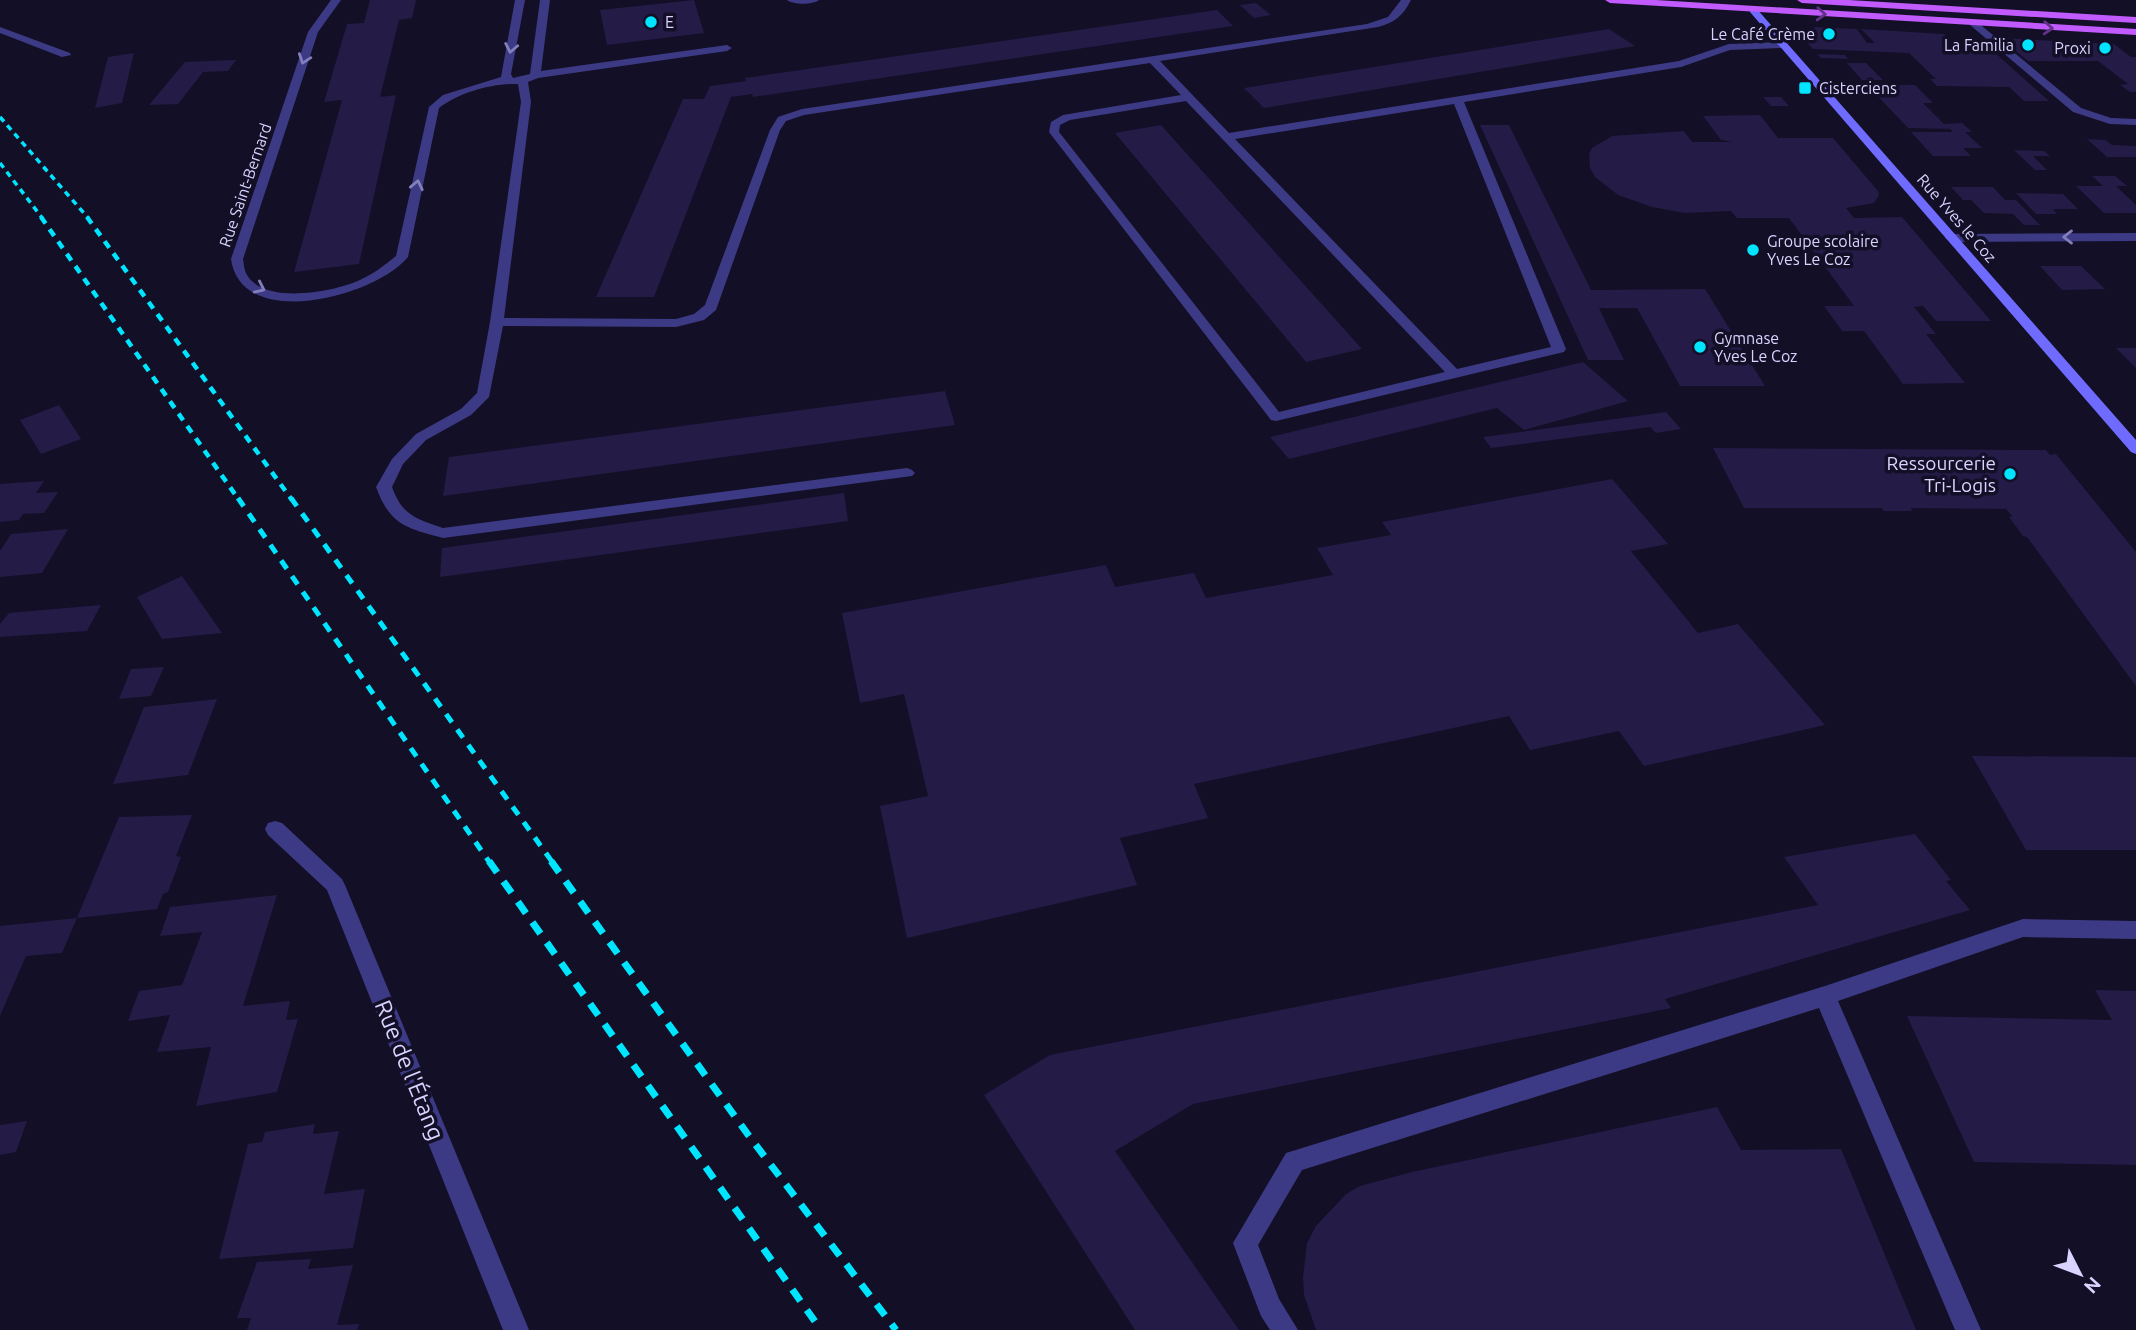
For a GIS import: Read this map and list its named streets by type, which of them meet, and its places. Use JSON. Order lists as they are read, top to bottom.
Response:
{
  "streets": {
    "main road": ["Rue Yves le Coz"],
    "street": ["Rue Saint-Bernard", "Rue de l'Étang"]
  },
  "places": {
    "other": [
      "E",
      "Le Café Crème",
      "La Familia",
      "Proxi",
      "Groupe scolaire Yves Le Coz",
      "Gymnase Yves Le Coz",
      "Ressourcerie Tri-Logis"
    ],
    "transit": ["Cisterciens"]
  },
  "north": "bottom right"
}
